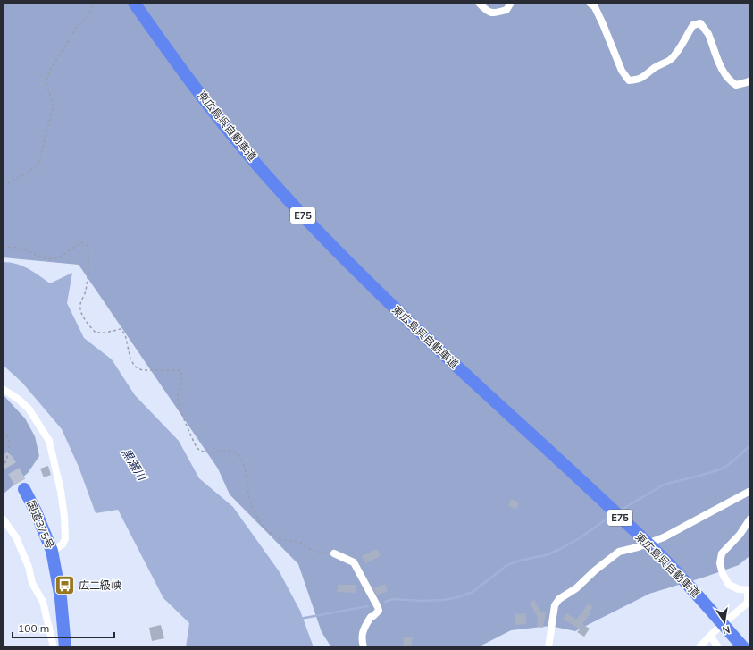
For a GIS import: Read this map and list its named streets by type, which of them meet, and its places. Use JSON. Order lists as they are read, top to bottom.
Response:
{
  "streets": {
    "highway": ["東広島呉自動車道", "E75", "国道375号"]
  },
  "water": ["黒瀬川"],
  "places": {
    "bus stop": ["広二級峡"]
  },
  "scale_bar": "100 m",
  "north": "bottom"
}
